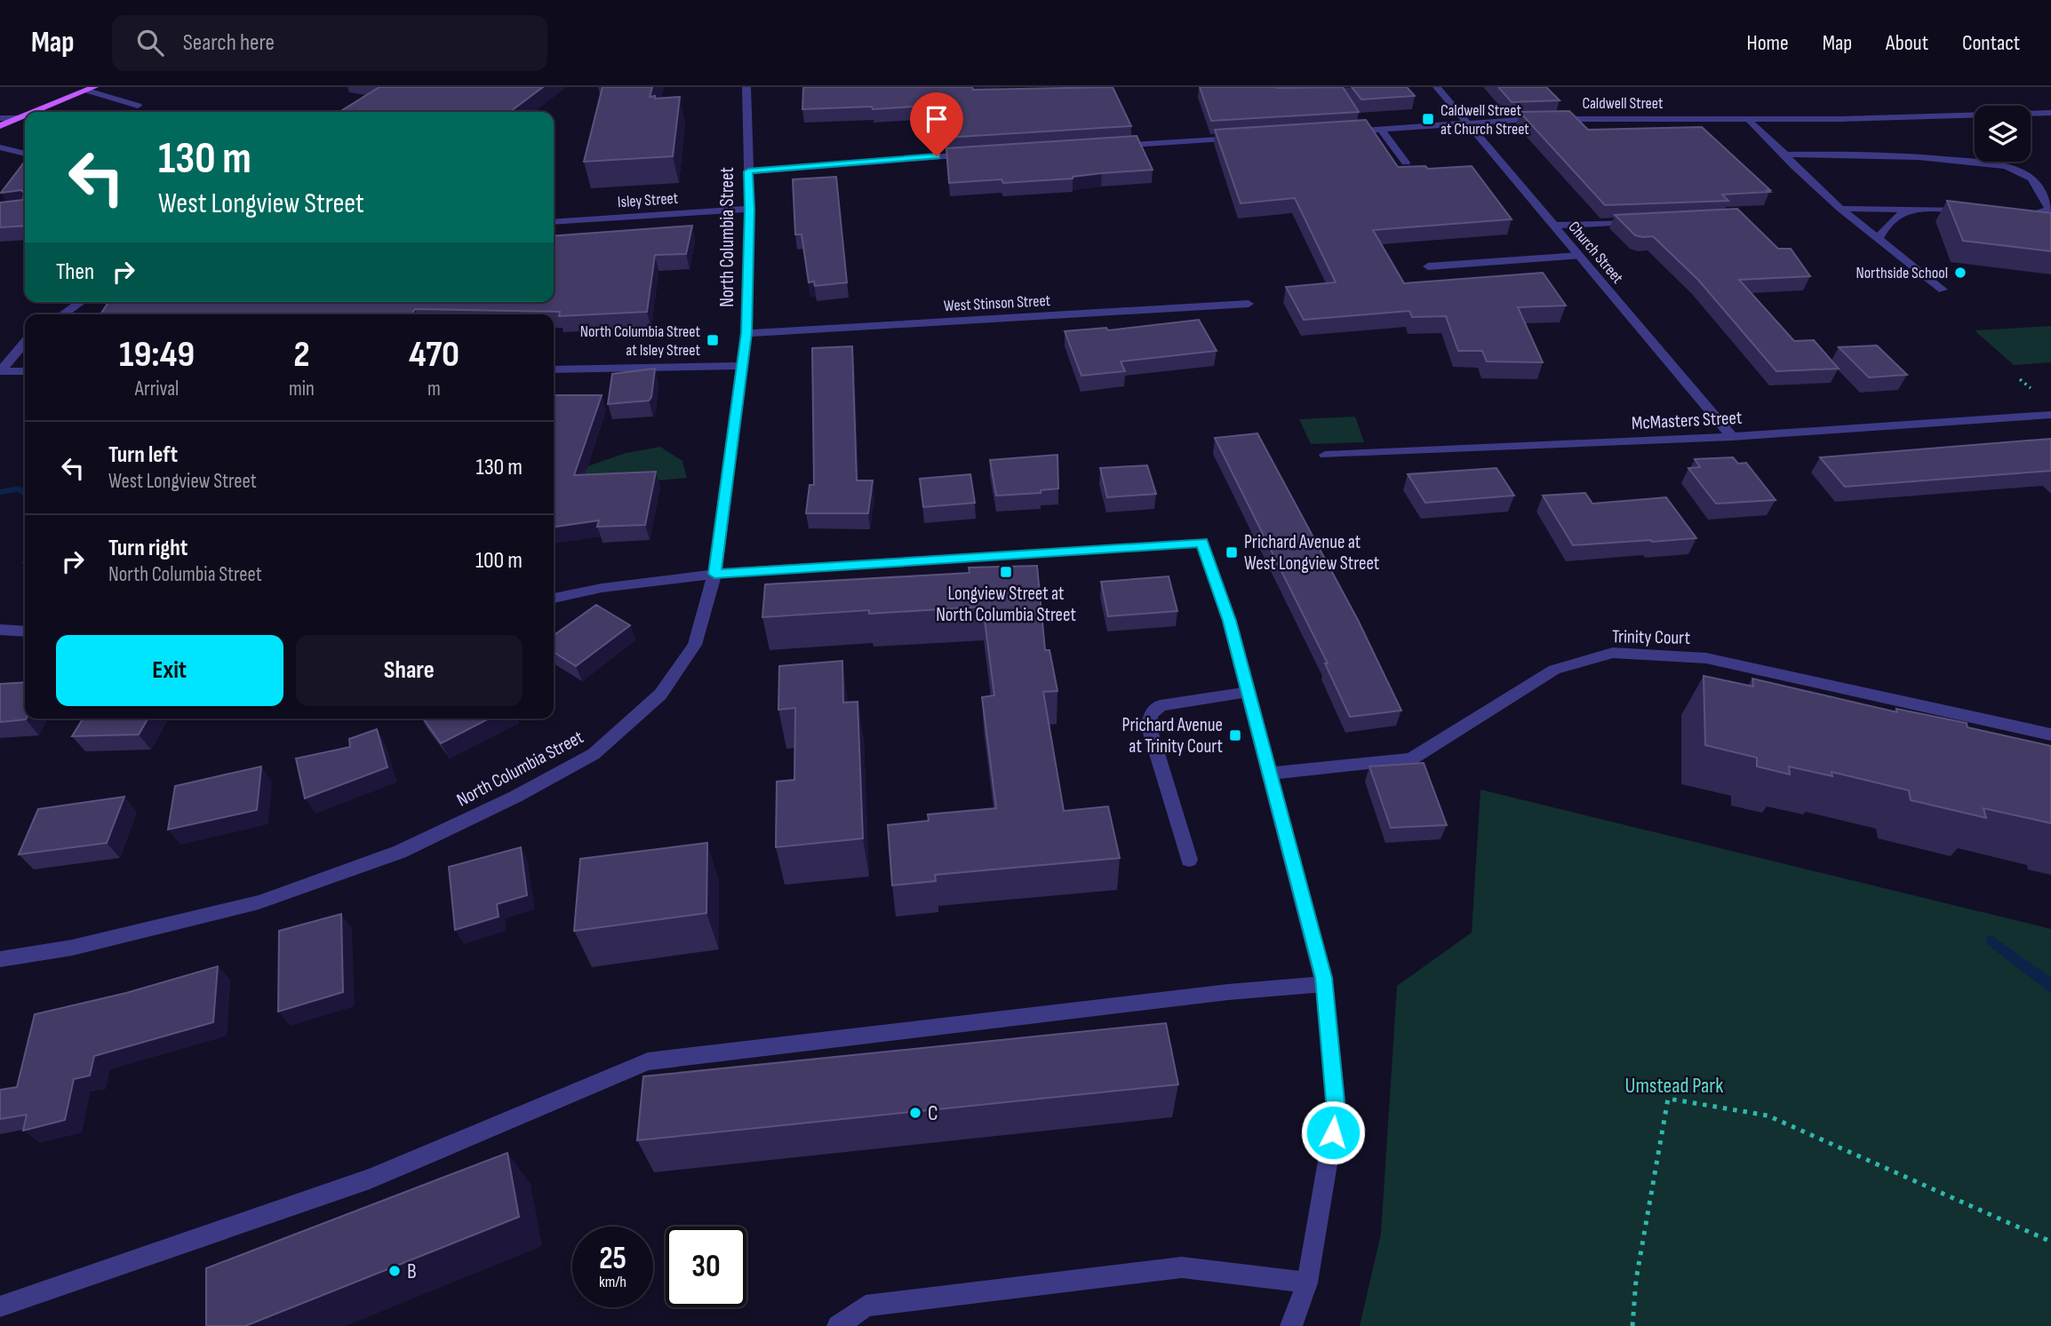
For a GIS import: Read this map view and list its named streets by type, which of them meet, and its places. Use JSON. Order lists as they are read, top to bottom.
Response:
{
  "streets": {
    "street": [
      "Caldwell Street",
      "Isley Street",
      "North Columbia Street",
      "Church Street",
      "West Stinson Street",
      "McMasters Street",
      "Trinity Court"
    ]
  },
  "crossings": [
    ["Caldwell Street", "Church Street"],
    ["Isley Street", "North Columbia Street"],
    ["North Columbia Street", "West Stinson Street"],
    ["Church Street", "McMasters Street"]
  ],
  "parks": ["Umstead Park"],
  "places": {
    "transit": [
      "Caldwell Street at Church Street",
      "North Columbia Street at Isley Street",
      "Prichard Avenue at West Longview Street",
      "Longview Street at North Columbia Street",
      "Prichard Avenue at Trinity Court"
    ],
    "other": ["Northside School", "C", "B"]
  },
  "page": {
    "header": "Map",
    "search": "Search here",
    "nav": [
      "Home",
      "Map",
      "About",
      "Contact"
    ],
    "turn": ["130 m", "West Longview Street"],
    "then": "Then",
    "eta": [
      "19:49",
      "Arrival",
      "2",
      "min",
      "470",
      "m"
    ],
    "list": [
      {
        "name": "Turn left",
        "note": "West Longview Street",
        "value": "130 m"
      },
      {
        "name": "Turn right",
        "note": "North Columbia Street",
        "value": "100 m"
      }
    ],
    "buttons": ["Exit", "Share"],
    "speed": "25 km/h",
    "limit": "30"
  }
}
